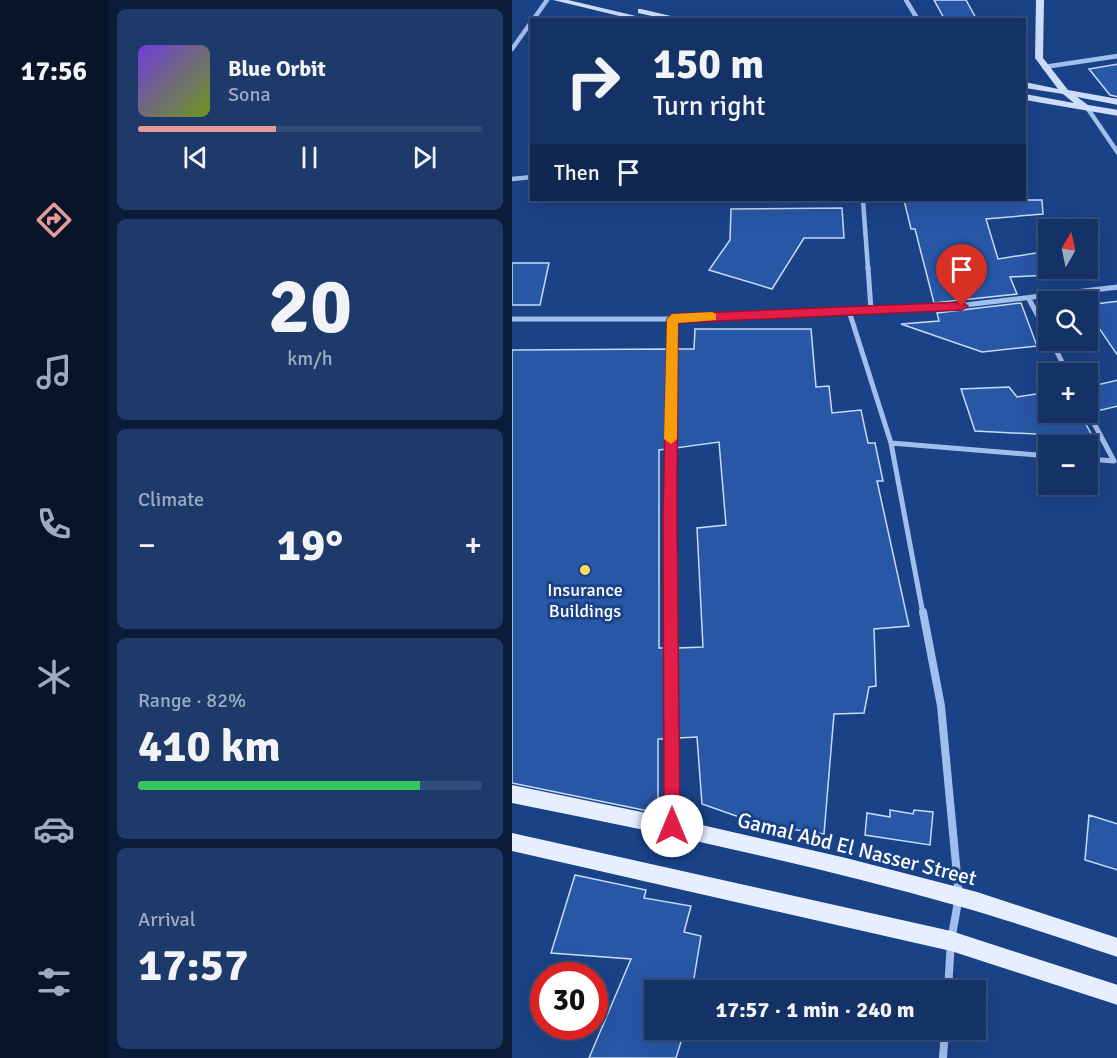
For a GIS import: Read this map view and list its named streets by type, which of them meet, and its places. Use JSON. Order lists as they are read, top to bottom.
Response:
{
  "streets": {
    "main road": ["Gamal Abd El Nasser Street"]
  },
  "places": ["Insurance Buildings"],
  "north": "top",
  "page": {
    "tabs": "17:56",
    "turn": ["150 m", "Turn right"],
    "song": ["Blue Orbit", "Sona"],
    "then": "Then",
    "tile": [
      ["20", "km/h"],
      "Climate",
      ["Range · 82%", "410 km"],
      ["Arrival", "17:57"]
    ],
    "map_buttons": ["+", "−"],
    "heat": ["−", "19°", "+"],
    "limit": "30",
    "trip": "17:57 · 1 min · 240 m"
  }
}
